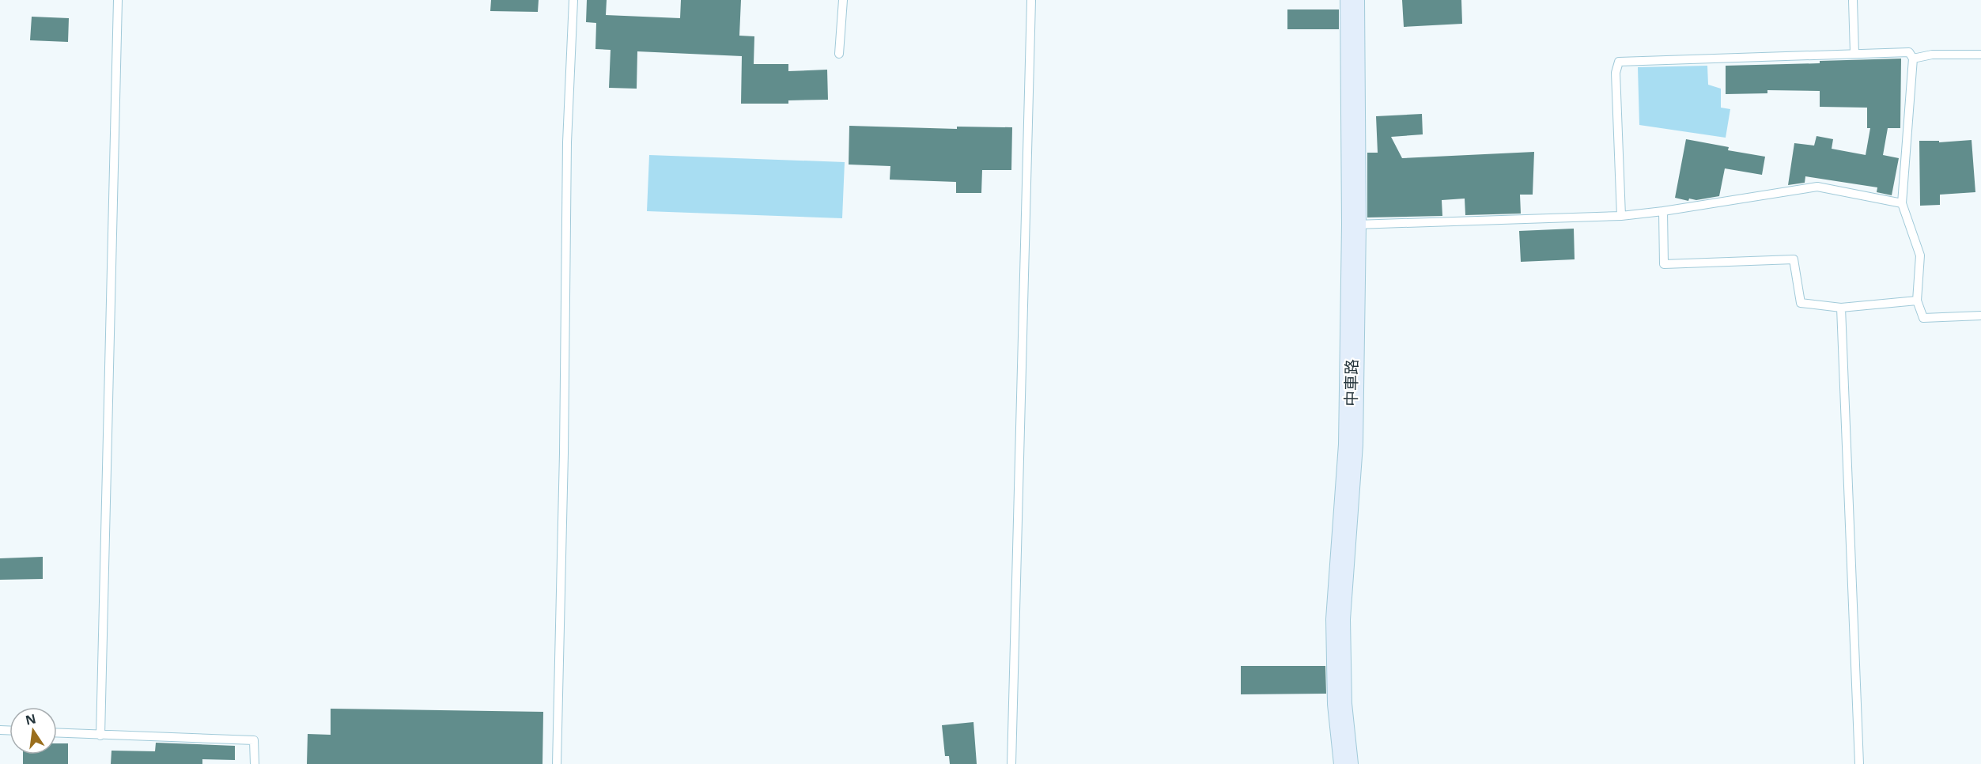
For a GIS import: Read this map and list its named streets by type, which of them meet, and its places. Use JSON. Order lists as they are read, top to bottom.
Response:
{
  "streets": {
    "street": ["中車路"]
  },
  "north": "top"
}
